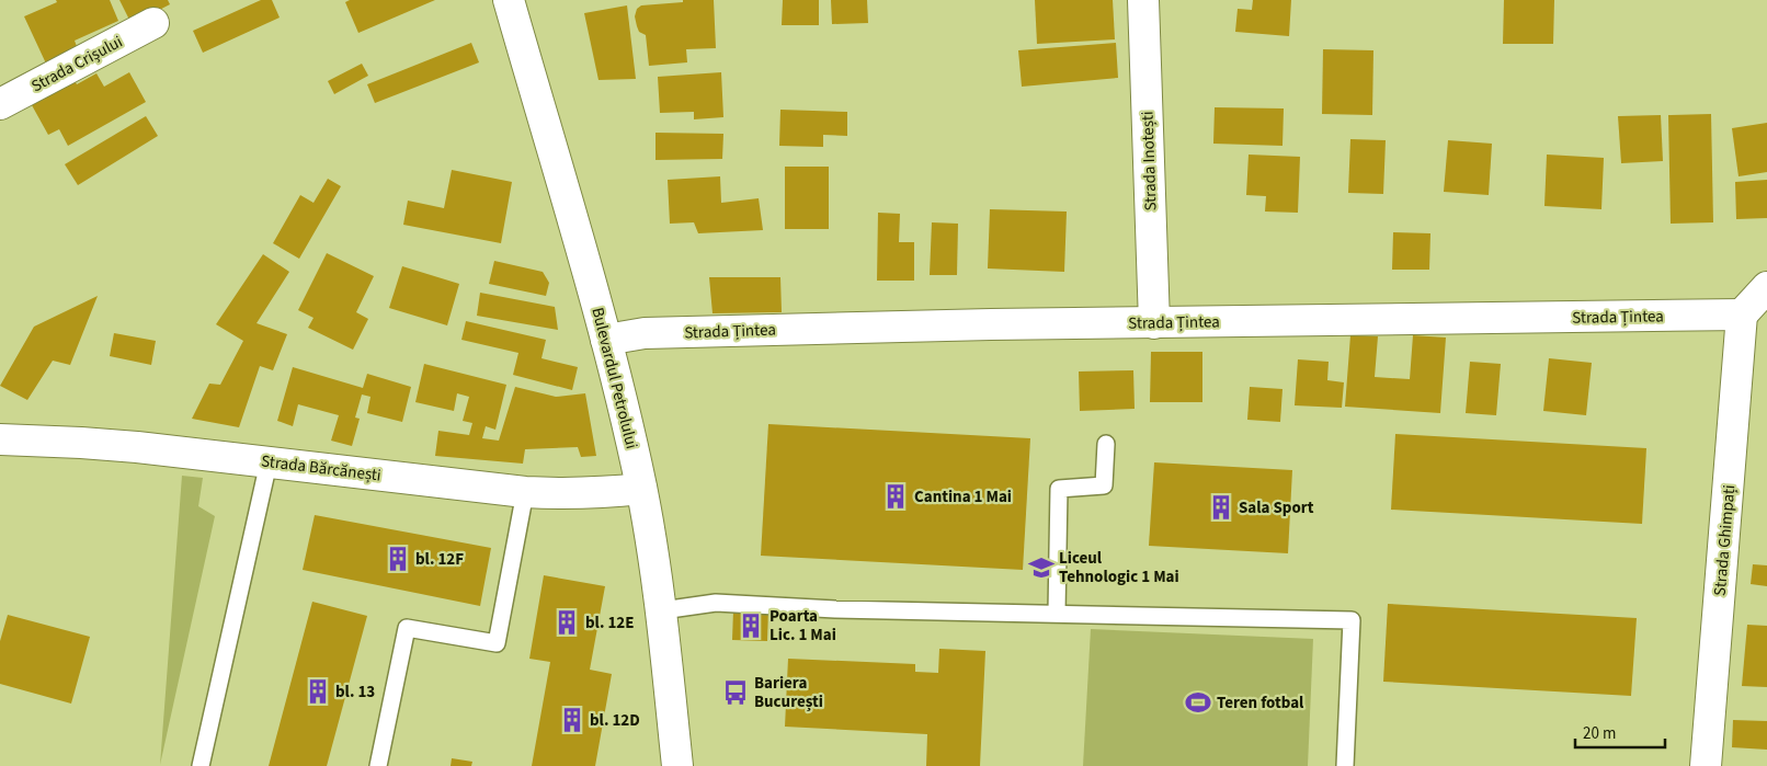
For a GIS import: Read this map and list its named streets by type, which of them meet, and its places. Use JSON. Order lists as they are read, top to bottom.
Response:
{
  "streets": {
    "street": [
      "Strada Crișului",
      "Strada Inotești",
      "Strada Țintea",
      "Bulevardul Petrolului",
      "Strada Bărcănești",
      "Strada Ghimpați"
    ]
  },
  "crossings": [
    ["Strada Inotești", "Strada Țintea"],
    ["Strada Țintea", "Bulevardul Petrolului"],
    ["Strada Țintea", "Strada Ghimpați"],
    ["Bulevardul Petrolului", "Strada Bărcănești"]
  ],
  "places": {
    "building": [
      "Cantina 1 Mai",
      "Sala Sport",
      "bl. 12F",
      "bl. 12E",
      "Poarta Lic. 1 Mai",
      "bl. 13",
      "bl. 12D"
    ],
    "school or university": ["Liceul Tehnologic 1 Mai"],
    "bus stop": ["Bariera București"],
    "sports": ["Teren fotbal"]
  },
  "scale_bar": "20 m"
}
